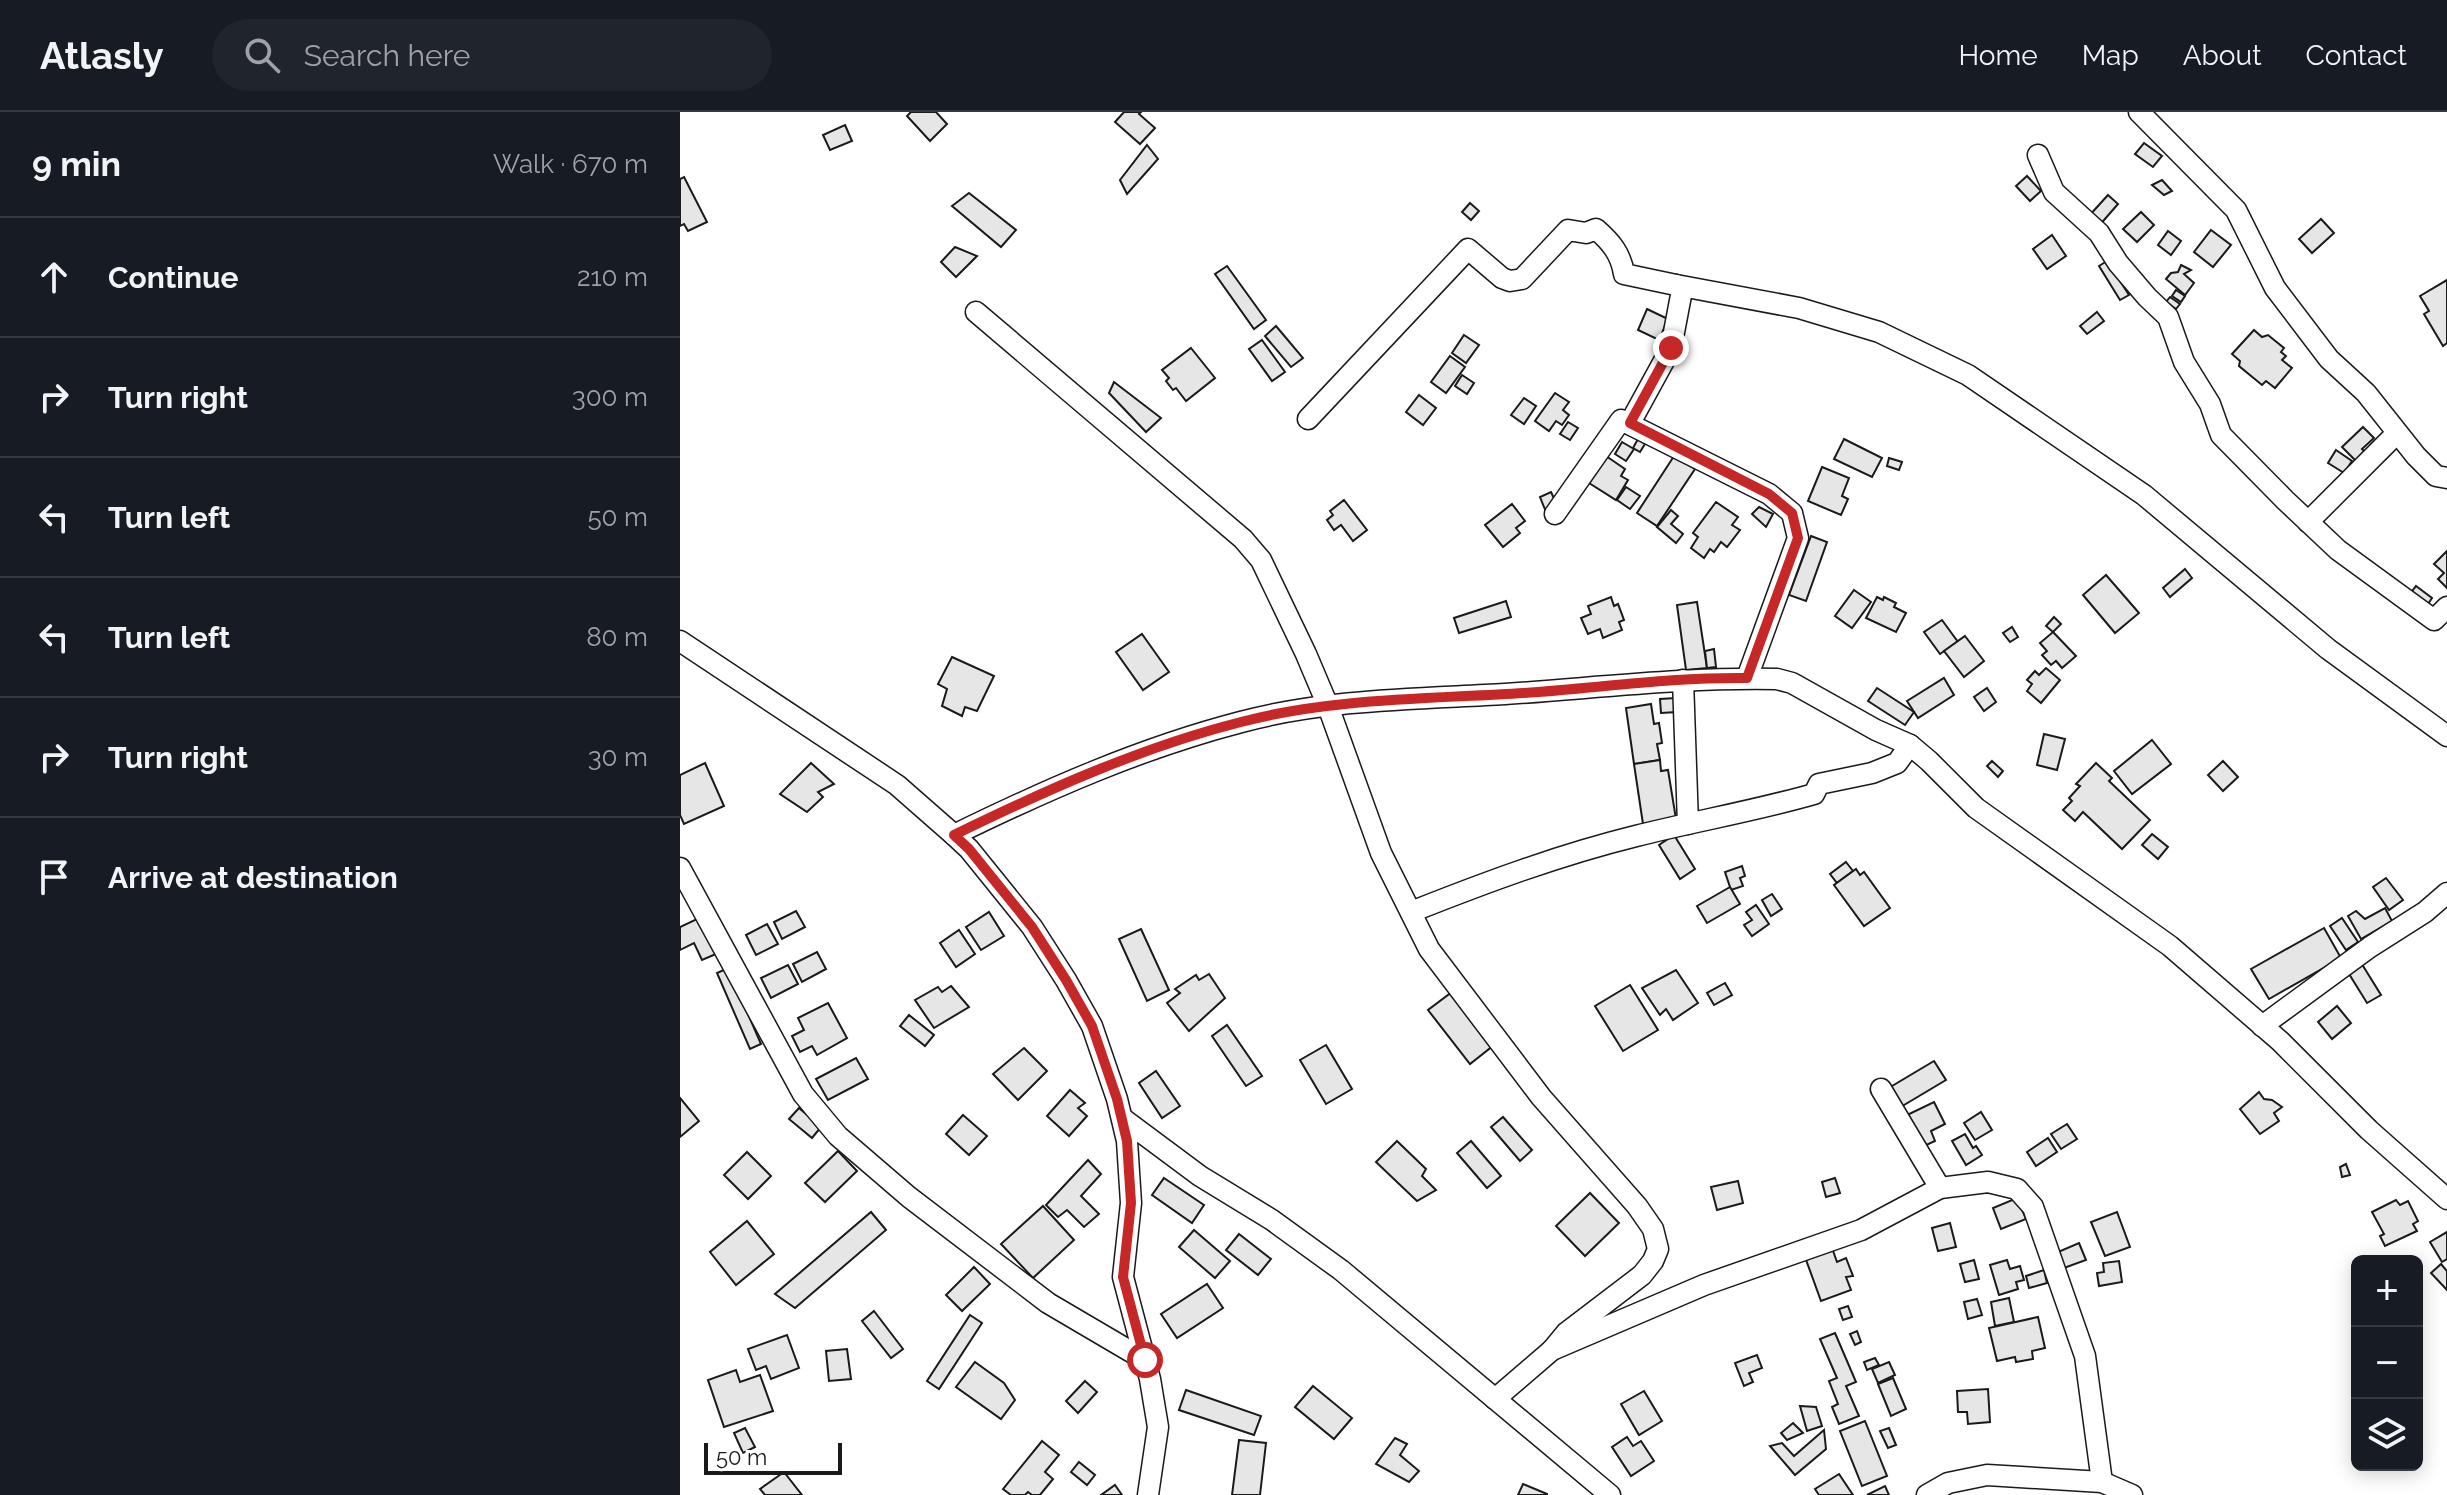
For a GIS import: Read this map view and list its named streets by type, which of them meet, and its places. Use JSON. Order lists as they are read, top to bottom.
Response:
{
  "scale_bar": "50 m",
  "page": {
    "header": "Atlasly",
    "search": "Search here",
    "nav": [
      "Home",
      "Map",
      "About",
      "Contact"
    ],
    "heading": ["9 min", "Walk · 670 m"],
    "list": [
      ["Continue", "210 m"],
      ["Turn right", "300 m"],
      ["Turn left", "50 m"],
      ["Turn left", "80 m"],
      ["Turn right", "30 m"],
      "Arrive at destination"
    ],
    "map_buttons": ["+", "−"],
    "scale": "50 m"
  }
}
